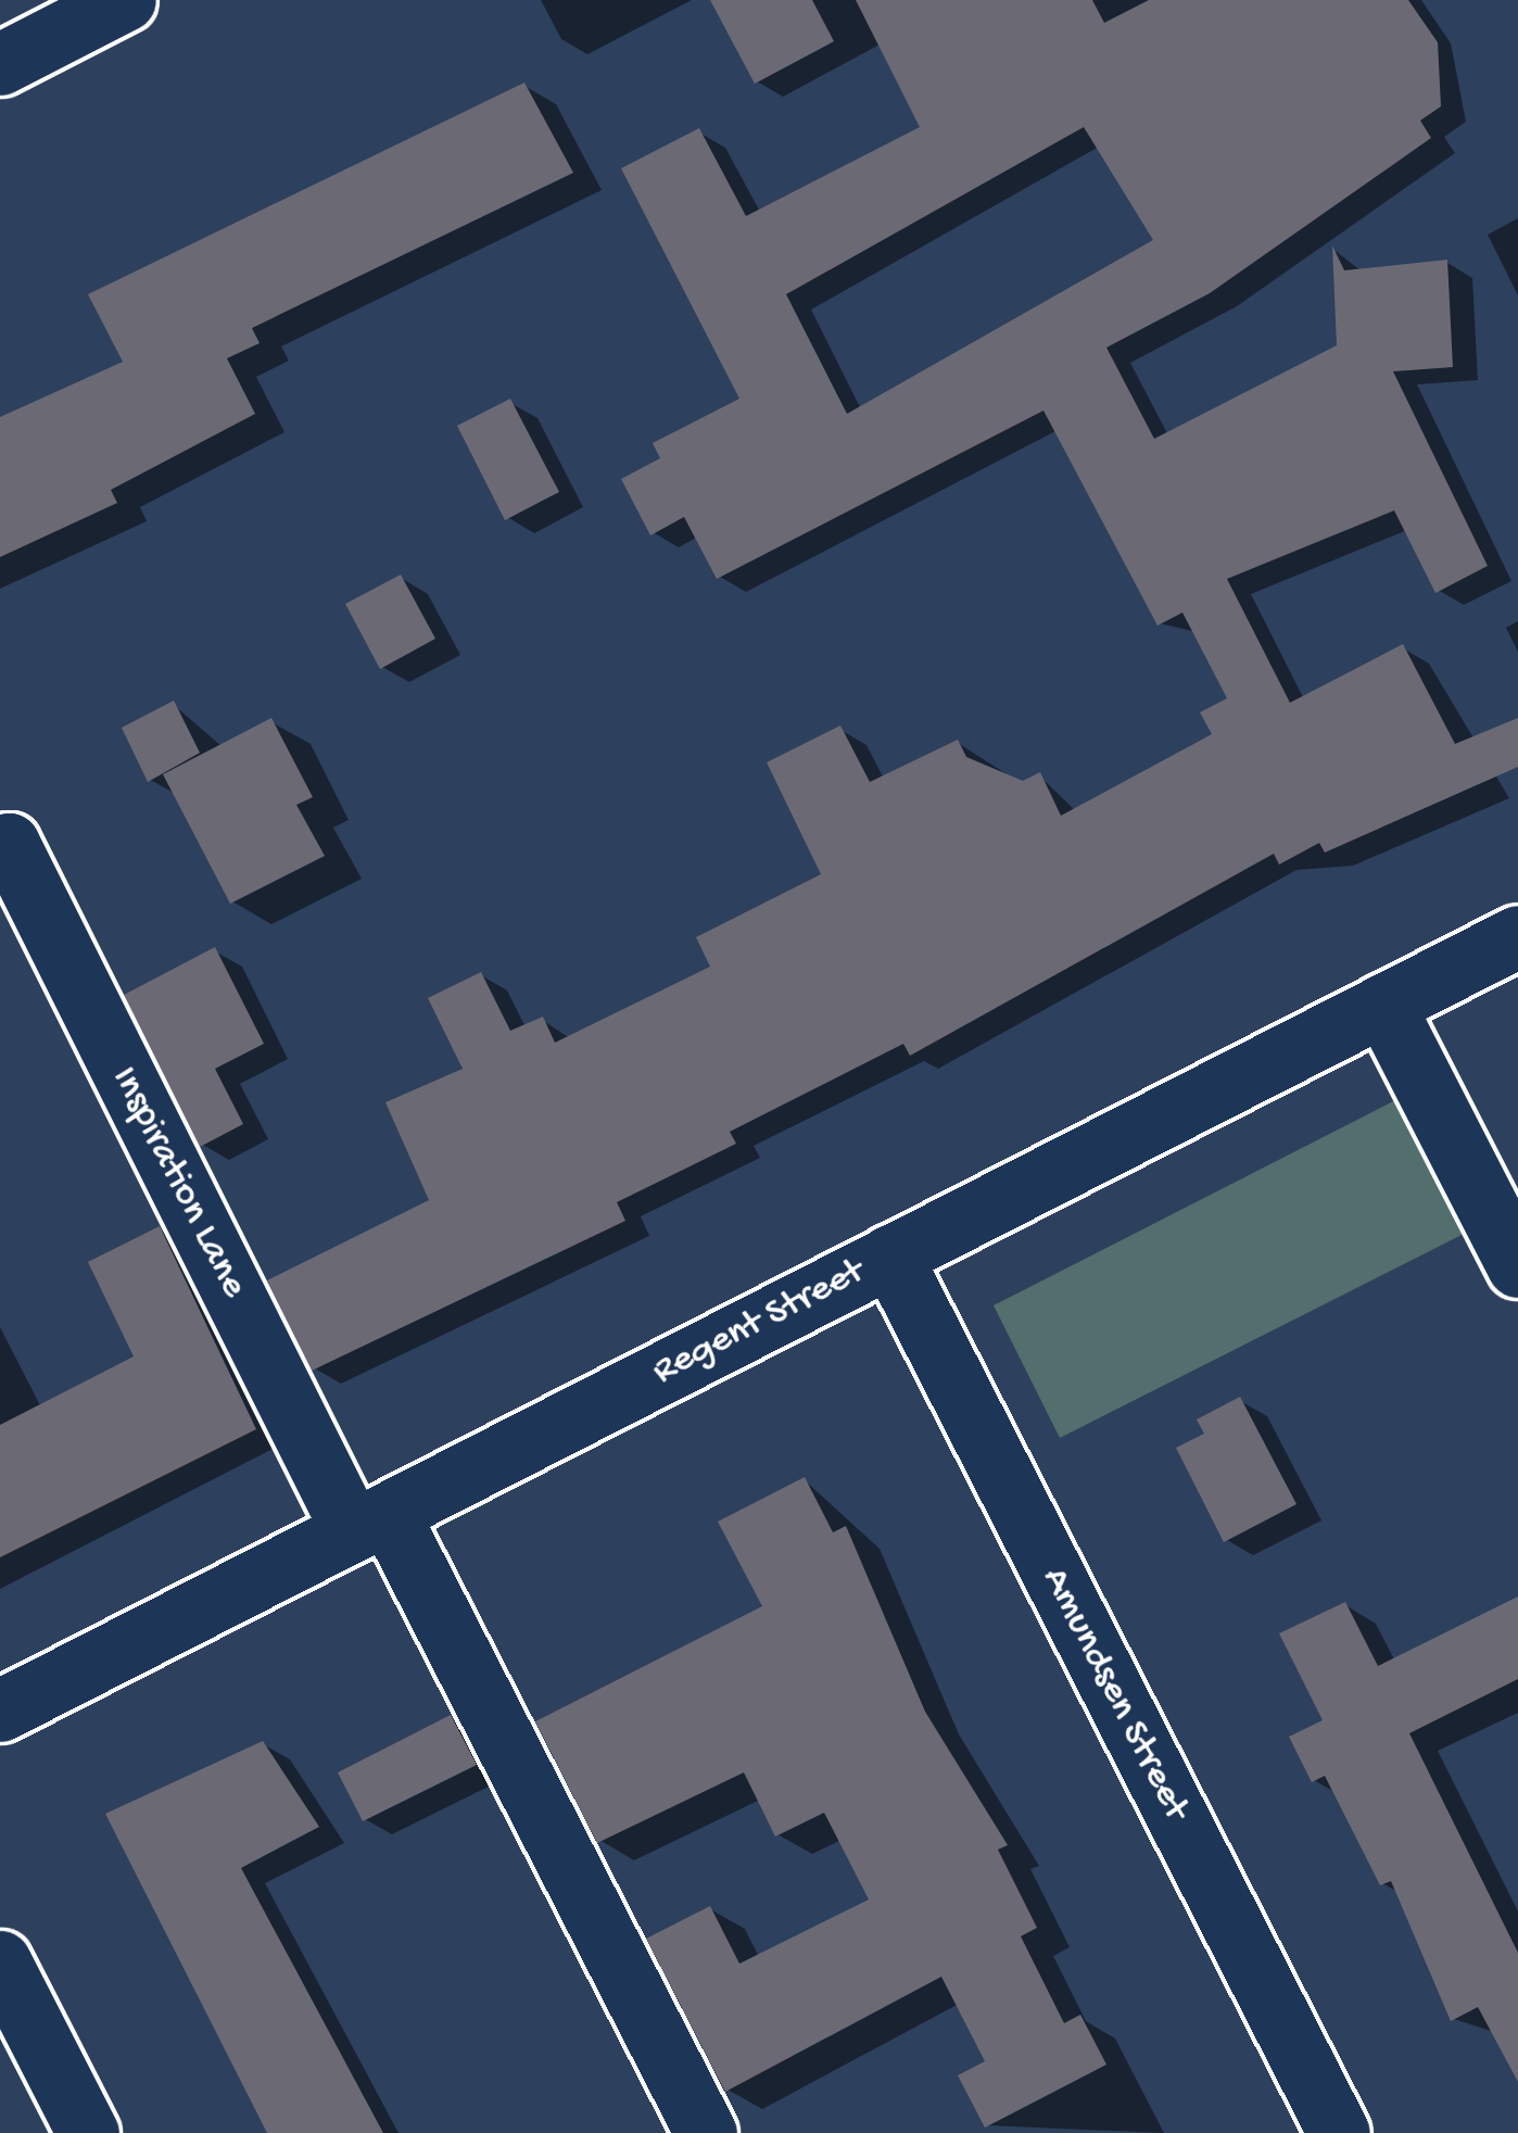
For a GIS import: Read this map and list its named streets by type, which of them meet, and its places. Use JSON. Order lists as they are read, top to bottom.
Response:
{
  "streets": {
    "street": ["Inspiration Lane", "Regent Street", "Amundsen Street"]
  },
  "crossings": [
    ["Inspiration Lane", "Regent Street"],
    ["Regent Street", "Amundsen Street"]
  ]
}
